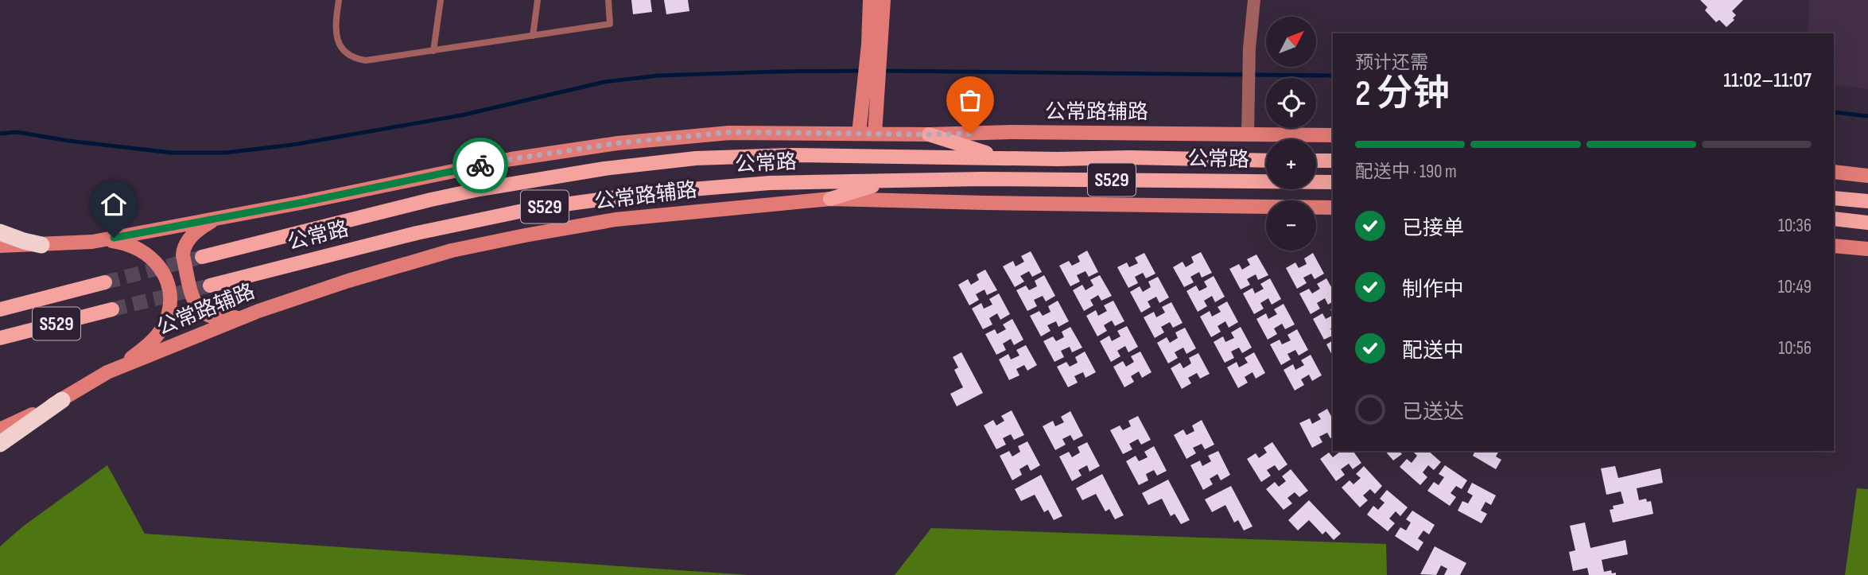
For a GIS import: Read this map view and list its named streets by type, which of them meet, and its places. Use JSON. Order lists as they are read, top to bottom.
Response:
{
  "streets": {
    "main road": ["公常路辅路", "公常路", "S529"]
  },
  "north": "top right",
  "page": {
    "map_buttons": ["+", "−"],
    "heading": ["2 分钟", "预计还需", "11:02–11:07"],
    "bar": "配送中 · 190 m",
    "list": [
      ["已接单", "10:36"],
      ["制作中", "10:49"],
      ["配送中", "10:56"],
      "已送达"
    ]
  }
}
